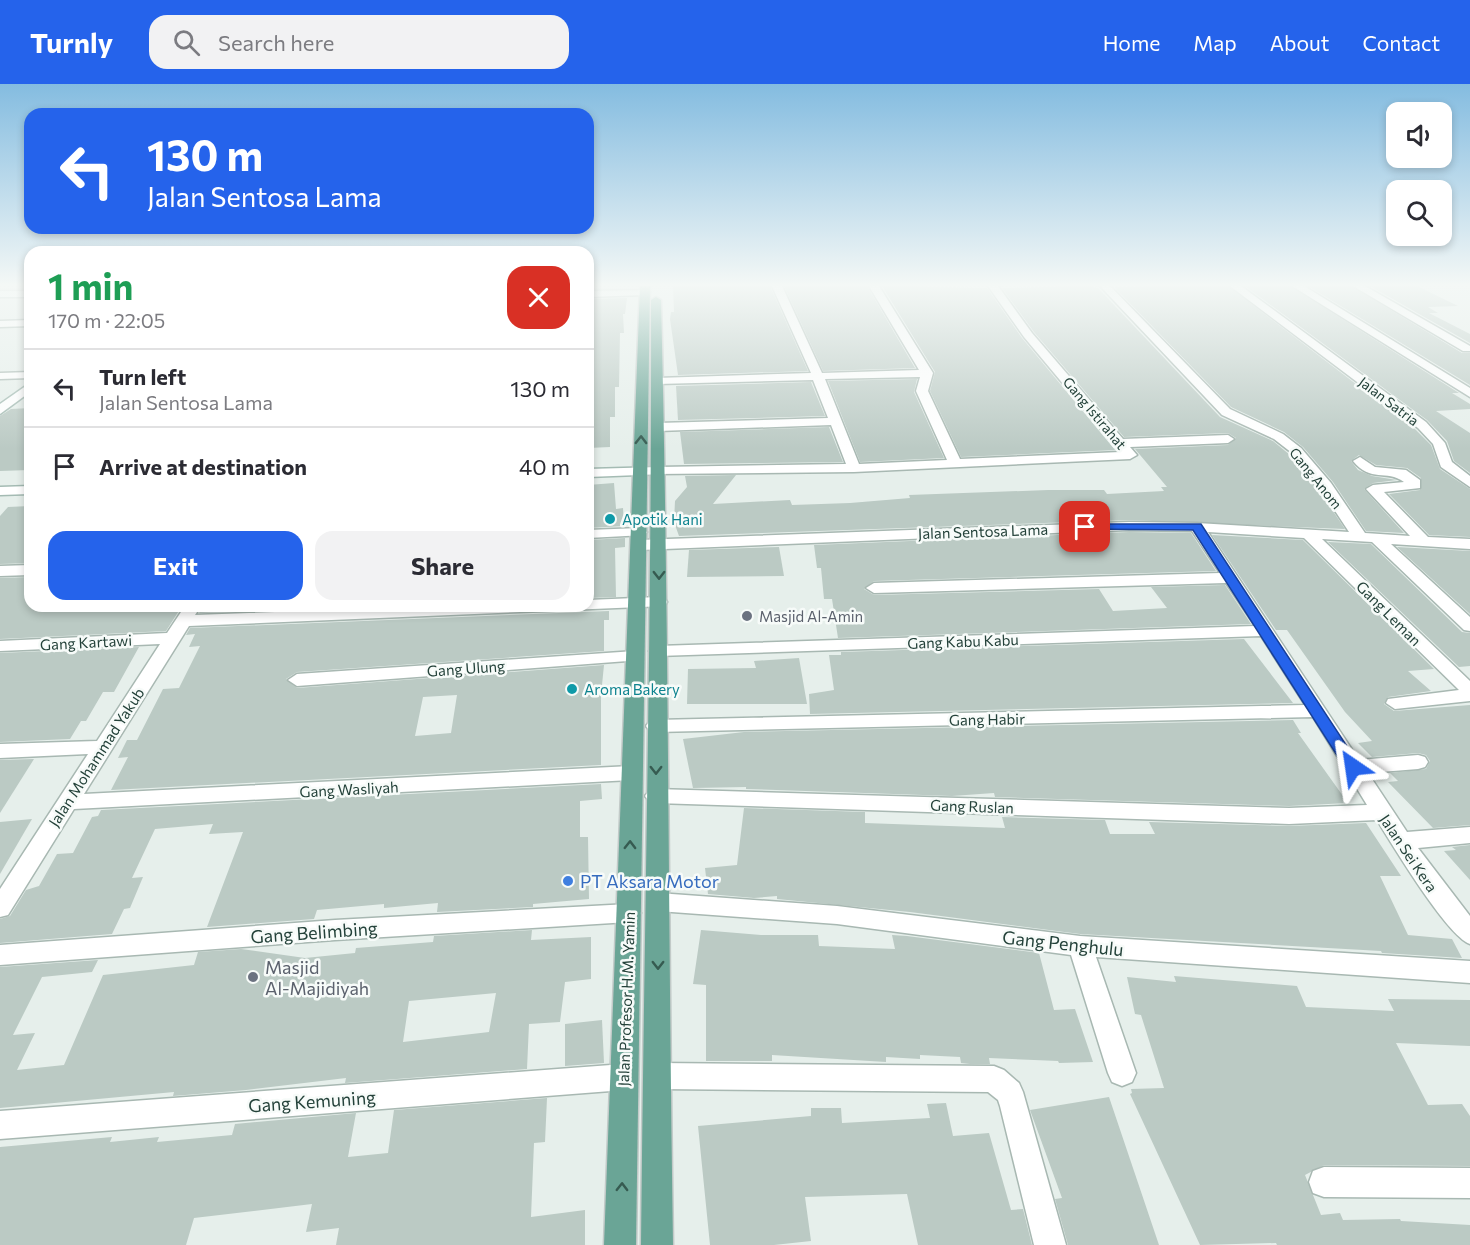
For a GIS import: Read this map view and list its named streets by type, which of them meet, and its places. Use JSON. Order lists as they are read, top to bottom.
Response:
{
  "streets": {
    "main road": ["Jalan Profesor H.M. Yamin"],
    "street": [
      "Jalan Satria",
      "Gang Istirahat",
      "Gang Anom",
      "Jalan Sentosa Lama",
      "Gang Leman",
      "Gang Kabu Kabu",
      "Gang Kartawi",
      "Gang Ulung",
      "Gang Habir",
      "Jalan Mohammad Yakub",
      "Gang Wasliyah",
      "Gang Ruslan",
      "Jalan Sei Kera",
      "Gang Belimbing",
      "Gang Penghulu",
      "Gang Kemuning"
    ]
  },
  "crossings": [
    ["Gang Anom", "Jalan Sentosa Lama"],
    ["Jalan Sentosa Lama", "Gang Leman"],
    ["Jalan Sentosa Lama", "Jalan Sei Kera"],
    ["Jalan Sentosa Lama", "Jalan Profesor H.M. Yamin"],
    ["Gang Kabu Kabu", "Jalan Sei Kera"],
    ["Gang Kabu Kabu", "Jalan Profesor H.M. Yamin"],
    ["Gang Kartawi", "Jalan Mohammad Yakub"],
    ["Gang Ulung", "Jalan Profesor H.M. Yamin"],
    ["Gang Habir", "Jalan Sei Kera"],
    ["Gang Habir", "Jalan Profesor H.M. Yamin"],
    ["Jalan Mohammad Yakub", "Gang Wasliyah"],
    ["Gang Wasliyah", "Jalan Profesor H.M. Yamin"],
    ["Gang Ruslan", "Jalan Sei Kera"],
    ["Gang Ruslan", "Jalan Profesor H.M. Yamin"],
    ["Gang Belimbing", "Jalan Profesor H.M. Yamin"],
    ["Gang Penghulu", "Jalan Profesor H.M. Yamin"],
    ["Jalan Profesor H.M. Yamin", "Gang Kemuning"]
  ],
  "places": [
    "Apotik Hani",
    "Masjid Al-Amin",
    "Aroma Bakery",
    "PT Aksara Motor",
    "Masjid Al-Majidiyah"
  ],
  "page": {
    "header": "Turnly",
    "search": "Search here",
    "nav": [
      "Home",
      "Map",
      "About",
      "Contact"
    ],
    "turn": ["130 m", "Jalan Sentosa Lama"],
    "heading": ["1 min", "170 m · 22:05"],
    "list": [
      {
        "name": "Turn left",
        "note": "Jalan Sentosa Lama",
        "value": "130 m"
      },
      {
        "name": "Arrive at destination",
        "value": "40 m"
      }
    ],
    "buttons": ["Exit", "Share"]
  }
}
